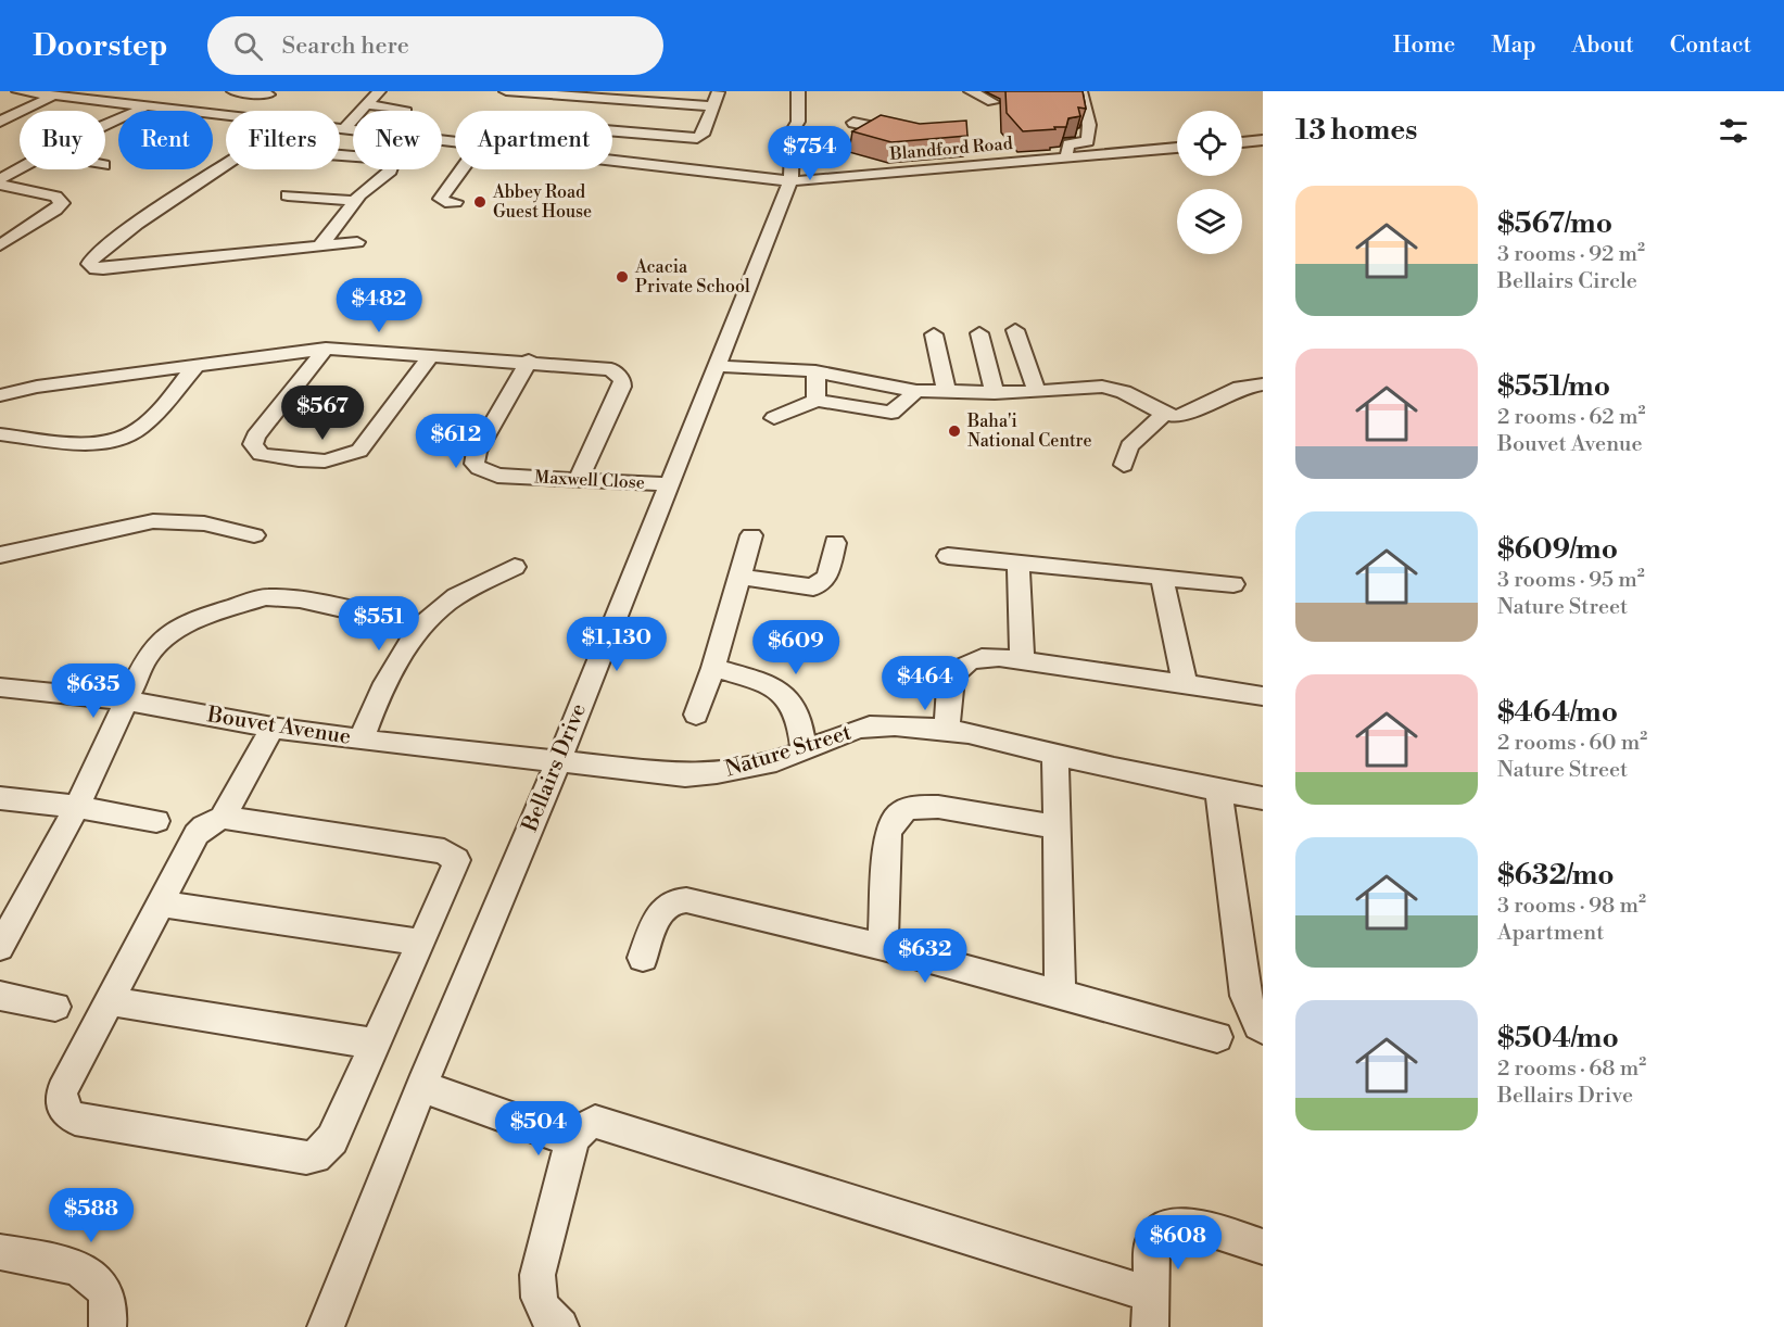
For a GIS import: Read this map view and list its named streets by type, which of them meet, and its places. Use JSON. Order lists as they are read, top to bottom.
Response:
{
  "streets": {
    "street": [
      "Blandford Road",
      "Maxwell Close",
      "Bouvet Avenue",
      "Nature Street",
      "Bellairs Drive"
    ]
  },
  "crossings": [
    ["Blandford Road", "Bellairs Drive"],
    ["Maxwell Close", "Bellairs Drive"],
    ["Bouvet Avenue", "Nature Street"],
    ["Bouvet Avenue", "Bellairs Drive"],
    ["Nature Street", "Bellairs Drive"]
  ],
  "places": ["Abbey Road Guest House", "Acacia Private School", "Baha'i National Centre"],
  "page": {
    "header": "Doorstep",
    "search": "Search here",
    "nav": [
      "Home",
      "Map",
      "About",
      "Contact"
    ],
    "heading": "13 homes",
    "chip": [
      "Buy",
      "Rent",
      "Filters",
      "New",
      "Apartment"
    ],
    "price": [
      "$754",
      "$482",
      "$567",
      "$612",
      "$551",
      "$1,130",
      "$609",
      "$464",
      "$635",
      "$632",
      "$504",
      "$588",
      "$608"
    ],
    "list": [
      {
        "name": "$567/mo",
        "note": "3 rooms · 92 m² · Bellairs Circle"
      },
      {
        "name": "$551/mo",
        "note": "2 rooms · 62 m² · Bouvet Avenue"
      },
      {
        "name": "$609/mo",
        "note": "3 rooms · 95 m² · Nature Street"
      },
      {
        "name": "$464/mo",
        "note": "2 rooms · 60 m² · Nature Street"
      },
      {
        "name": "$632/mo",
        "note": "3 rooms · 98 m² · Apartment"
      },
      {
        "name": "$504/mo",
        "note": "2 rooms · 68 m² · Bellairs Drive"
      }
    ]
  }
}
